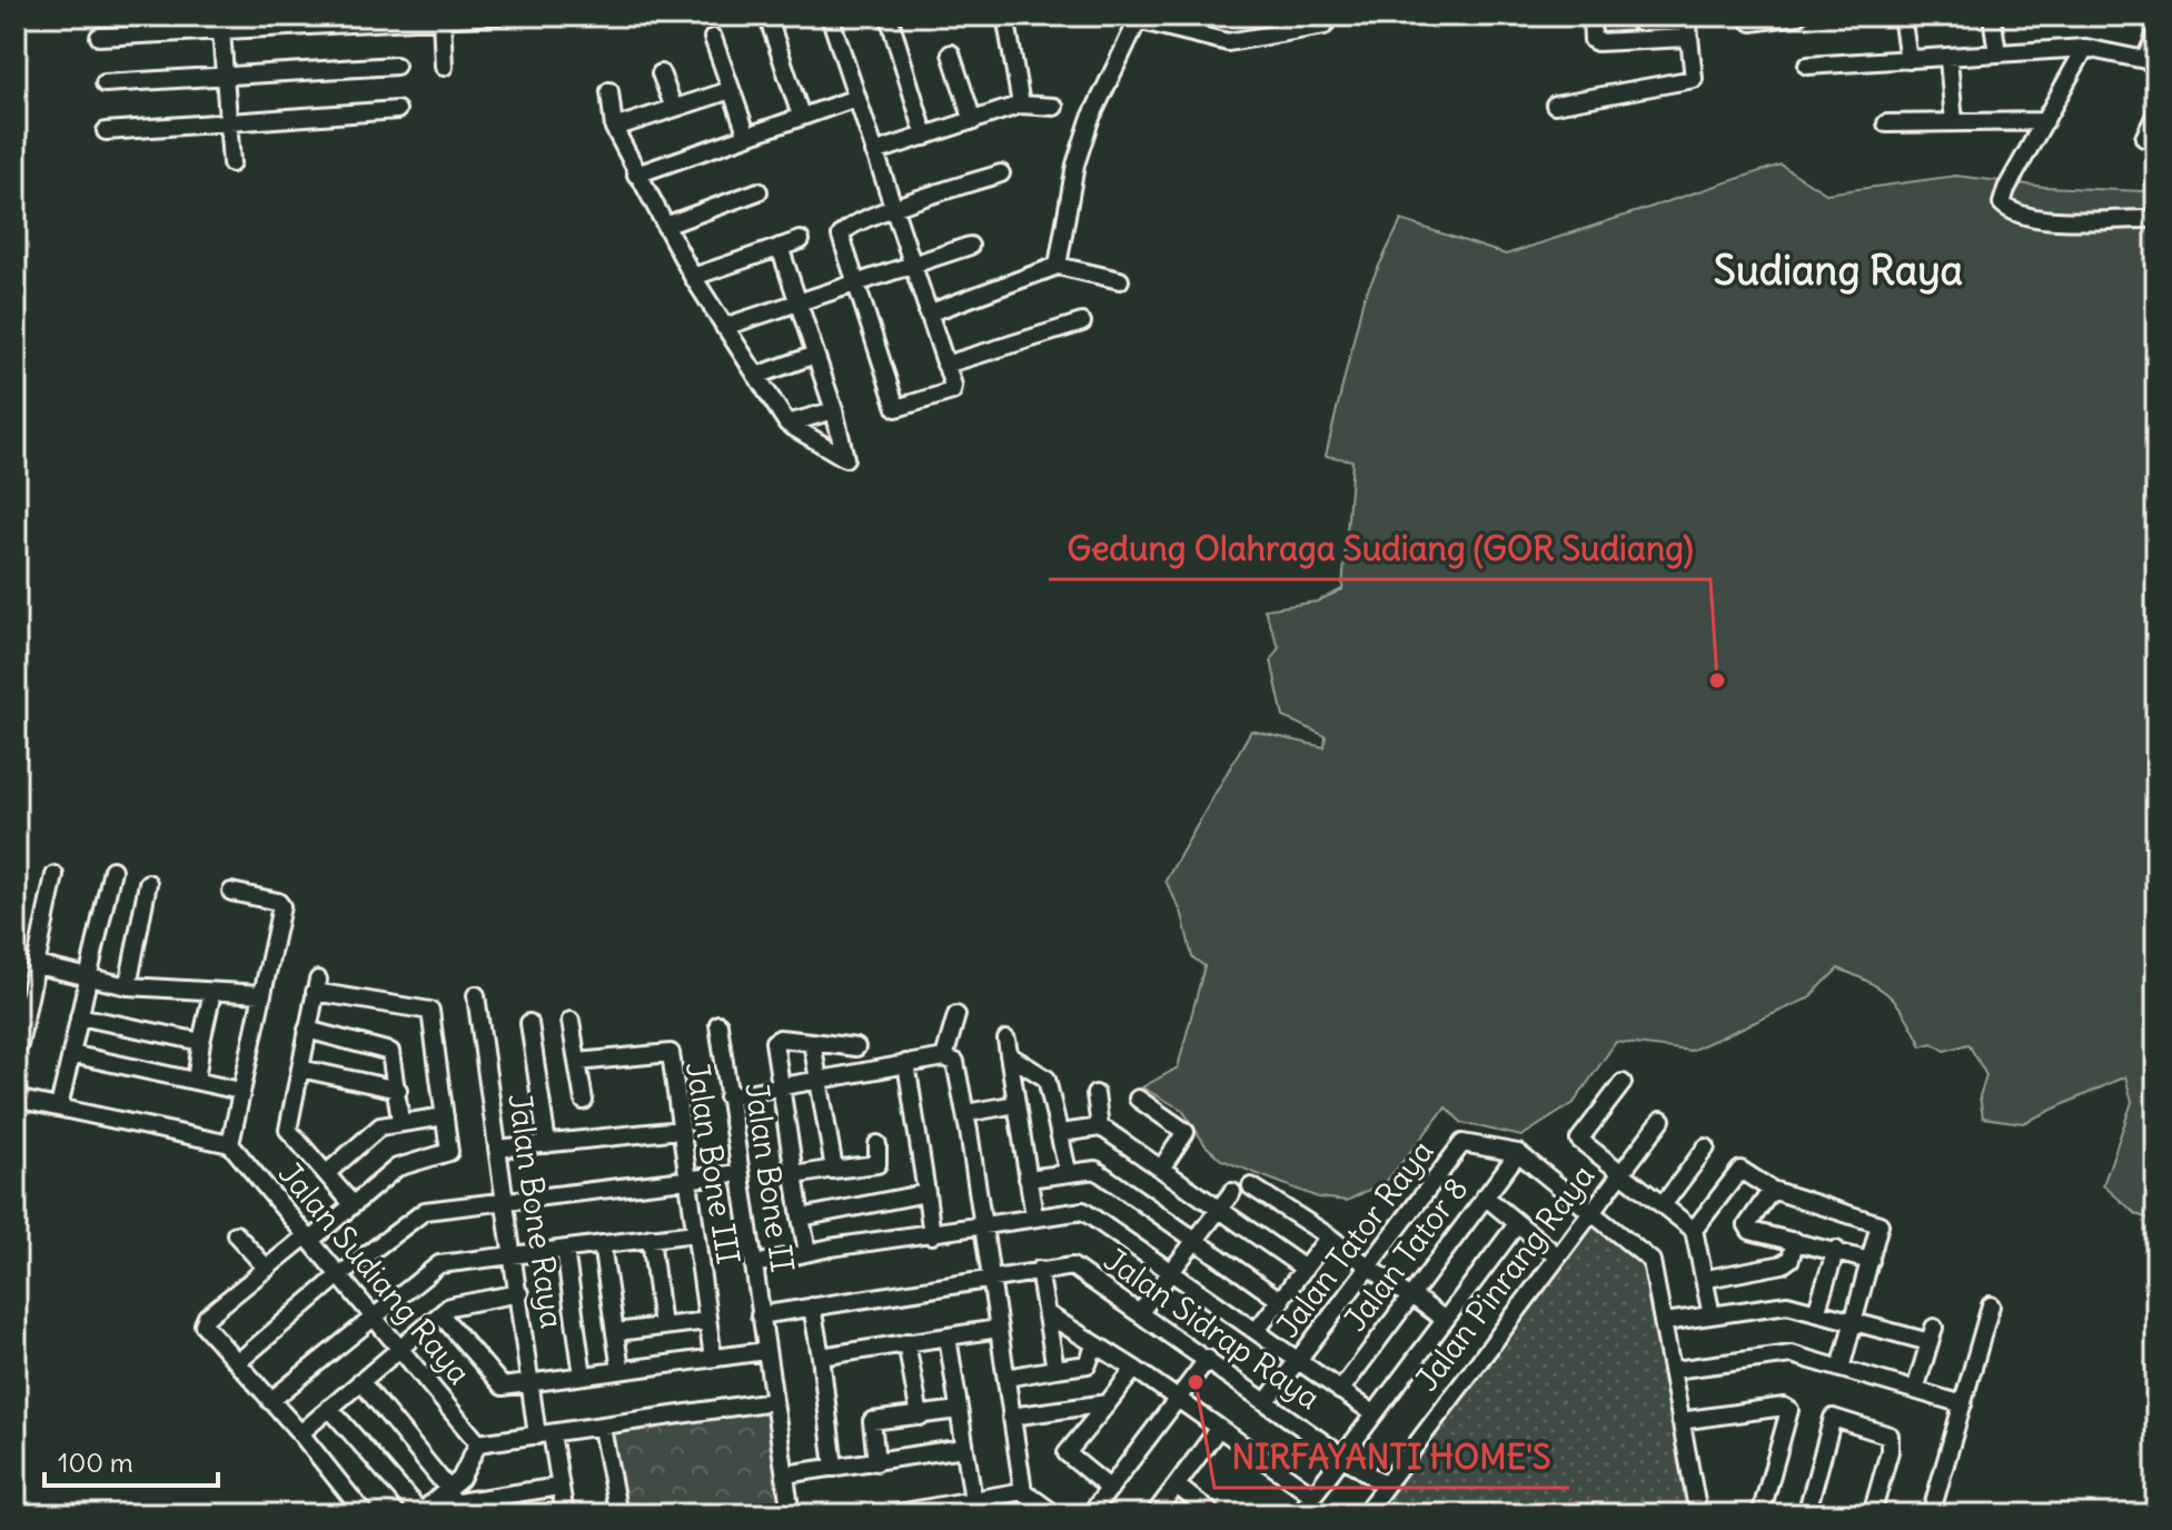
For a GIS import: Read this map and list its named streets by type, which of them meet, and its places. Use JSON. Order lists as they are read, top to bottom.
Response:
{
  "streets": {
    "street": [
      "Jalan Bone III",
      "Jalan Bone II",
      "Jalan Bone Raya",
      "Jalan Tator Raya",
      "Jalan Tator 8",
      "Jalan Sudiang Raya",
      "Jalan Pinrang Raya",
      "Jalan Sidrap Raya"
    ]
  },
  "crossings": [
    ["Jalan Bone II", "Jalan Sidrap Raya"],
    ["Jalan Tator Raya", "Jalan Tator 8"],
    ["Jalan Tator Raya", "Jalan Pinrang Raya"],
    ["Jalan Tator Raya", "Jalan Sidrap Raya"],
    ["Jalan Pinrang Raya", "Jalan Sidrap Raya"]
  ],
  "districts": ["Sudiang Raya"],
  "places": ["Gedung Olahraga Sudiang (GOR Sudiang)", "NIRFAYANTI HOME'S"],
  "scale_bar": "100 m"
}
